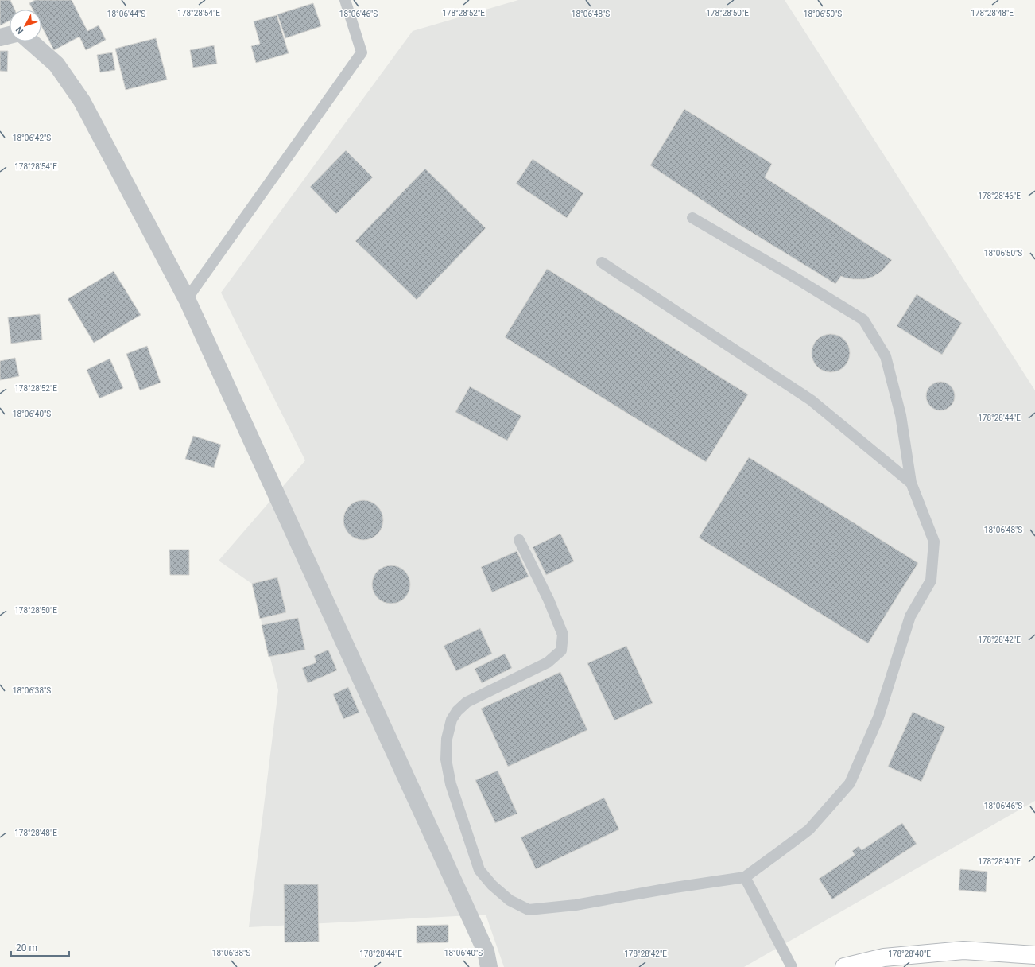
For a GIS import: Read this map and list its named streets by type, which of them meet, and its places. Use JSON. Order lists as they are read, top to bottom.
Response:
{
  "scale_bar": "20 m",
  "north": "bottom left",
  "coordinates": [
    "178°28'54\"E",
    "178°28'52\"E",
    "178°28'50\"E",
    "178°28'48\"E",
    "18°06'48\"S",
    "18°06'44\"S",
    "18°06'46\"S",
    "18°06'50\"S",
    "18°06'42\"S",
    "178°28'46\"E",
    "18°06'40\"S",
    "178°28'44\"E",
    "178°28'42\"E",
    "18°06'38\"S",
    "178°28'40\"E"
  ]
}
